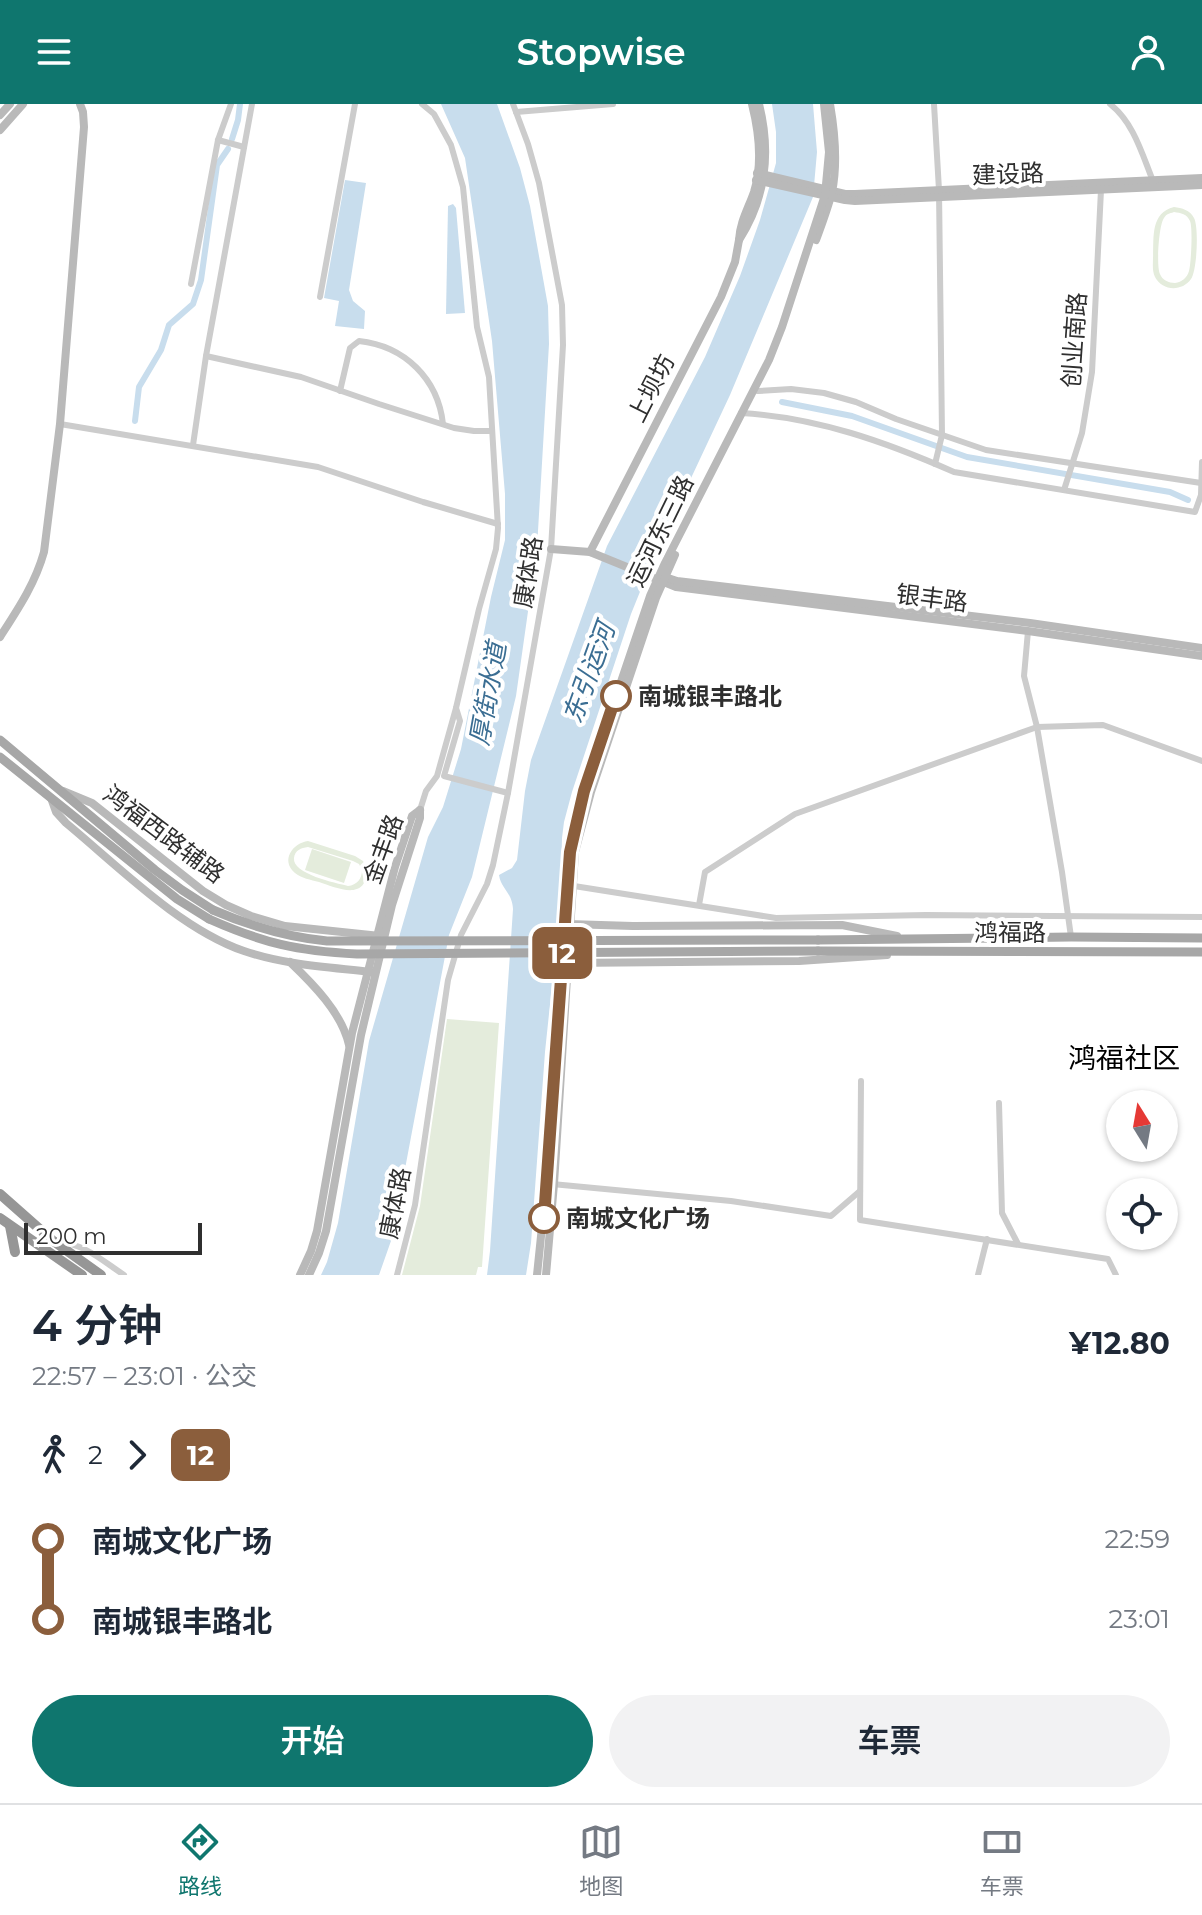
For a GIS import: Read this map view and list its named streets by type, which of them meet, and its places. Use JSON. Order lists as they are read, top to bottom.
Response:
{
  "streets": {
    "main road": ["鸿福路"],
    "street": [
      "建设路",
      "创业南路",
      "上坝坊",
      "运河东三路",
      "康体路",
      "银丰路",
      "鸿福西路辅路",
      "金丰路"
    ]
  },
  "crossings": [
    ["建设路", "创业南路"],
    ["建设路", "上坝坊"],
    ["建设路", "运河东三路"],
    ["上坝坊", "银丰路"],
    ["运河东三路", "银丰路"],
    ["康体路", "银丰路"],
    ["鸿福西路辅路", "金丰路"]
  ],
  "districts": ["鸿福社区"],
  "water": ["东引运河", "厚街水道"],
  "places": ["南城银丰路北", "南城文化广场"],
  "lines": ["bus line 12"],
  "scale_bar": "200 m",
  "north": "top",
  "page": {
    "header": "Stopwise",
    "on_map": "12",
    "scale": "200 m",
    "heading": ["4 分钟", "22:57 – 23:01 · 公交", "¥12.80"],
    "legs": ["2", "12"],
    "list": [
      {
        "name": "南城文化广场",
        "value": "22:59"
      },
      {
        "name": "南城银丰路北",
        "value": "23:01"
      }
    ],
    "buttons": ["开始", "车票"],
    "tabs": ["路线", "地图", "车票"]
  }
}
